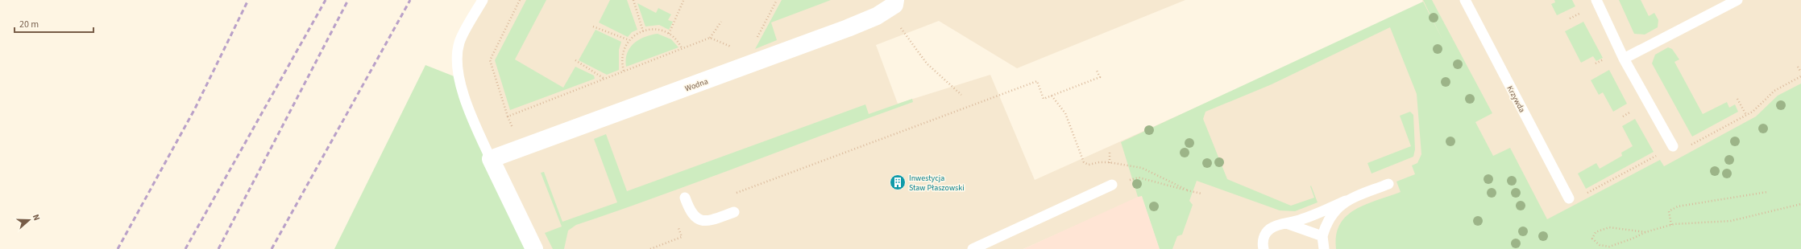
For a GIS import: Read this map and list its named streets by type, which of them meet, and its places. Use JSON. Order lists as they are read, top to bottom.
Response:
{
  "streets": {
    "street": ["Wodna"],
    "lane": ["Krzywda"]
  },
  "places": {
    "building": ["Inwestycja Staw Płaszowski"]
  },
  "scale_bar": "20 m",
  "north": "right"
}
